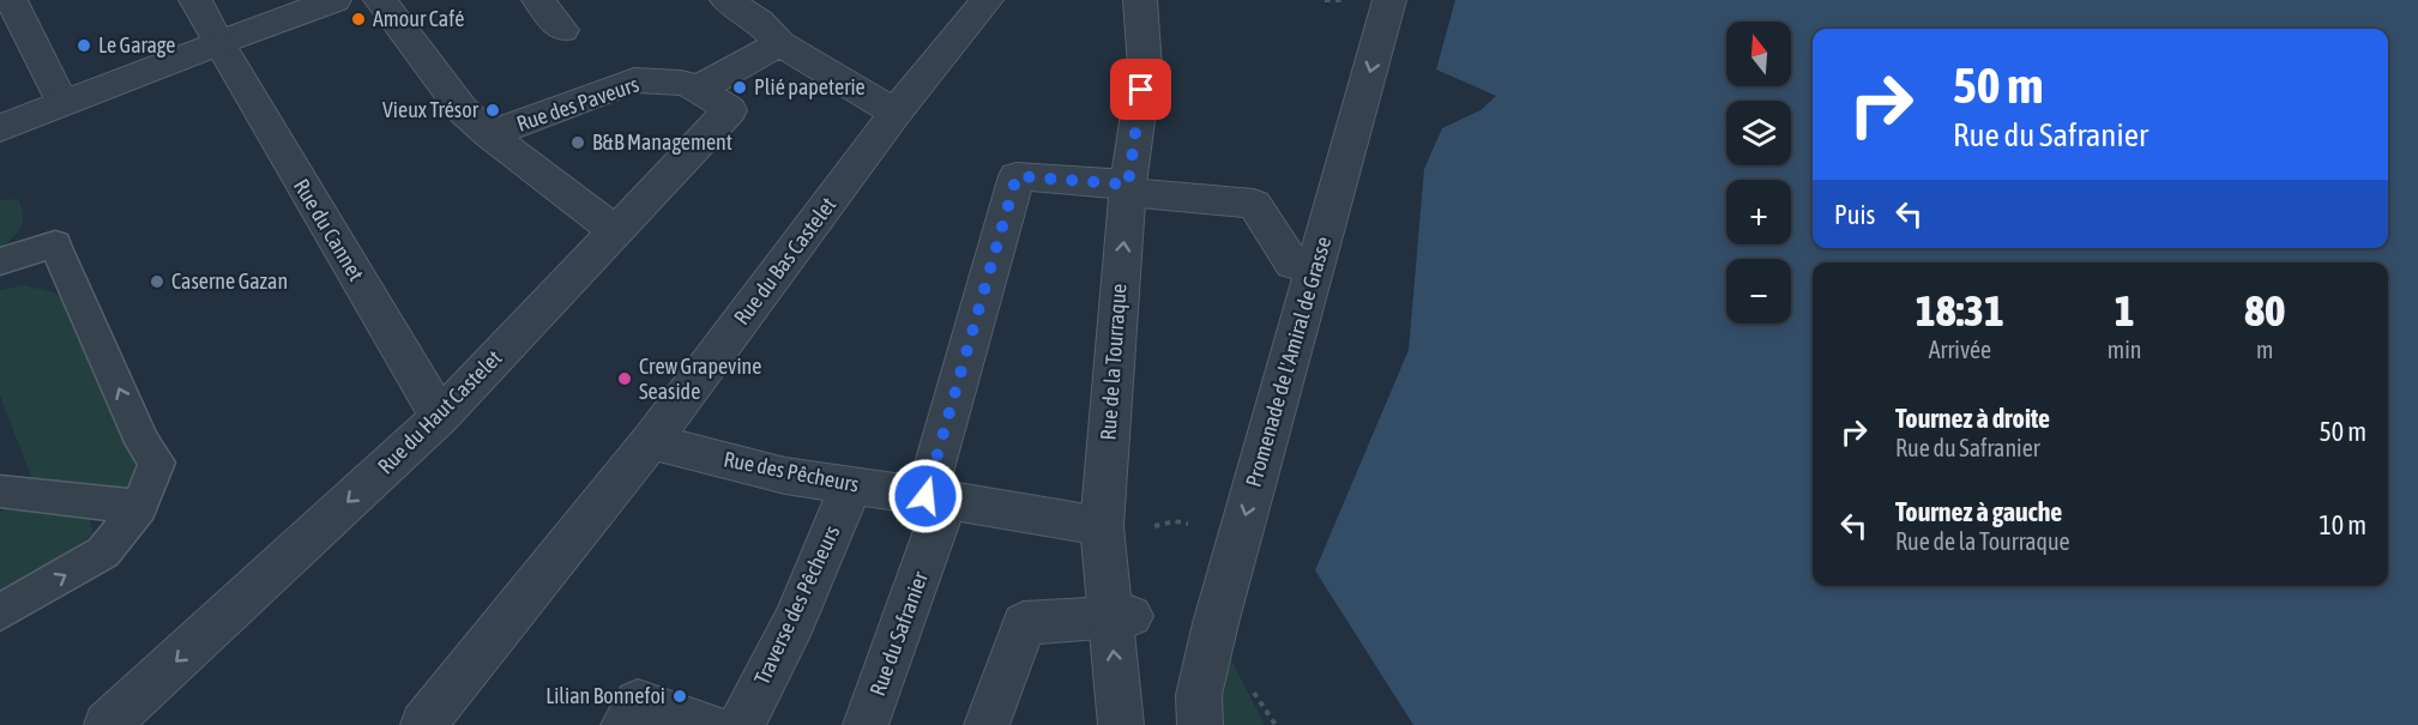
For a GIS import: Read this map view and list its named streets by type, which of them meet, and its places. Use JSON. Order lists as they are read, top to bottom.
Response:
{
  "streets": {
    "street": [
      "Rue des Paveurs",
      "Rue du Cannet",
      "Rue du Bas Castelet",
      "Rue de la Tourraque",
      "Promenade de l'Amiral de Grasse",
      "Rue du Haut Castelet",
      "Rue des Pêcheurs",
      "Traverse des Pêcheurs",
      "Rue du Safranier"
    ]
  },
  "crossings": [
    ["Rue des Paveurs", "Rue du Haut Castelet"],
    ["Rue du Cannet", "Rue du Haut Castelet"],
    ["Rue du Bas Castelet", "Rue des Pêcheurs"],
    ["Rue de la Tourraque", "Rue des Pêcheurs"],
    ["Rue de la Tourraque", "Rue du Safranier"],
    ["Rue des Pêcheurs", "Traverse des Pêcheurs"],
    ["Rue des Pêcheurs", "Rue du Safranier"]
  ],
  "one_way": ["Rue de la Tourraque", "Promenade de l'Amiral de Grasse", "Rue du Haut Castelet"],
  "places": [
    "Amour Café",
    "Le Garage",
    "Plié papeterie",
    "Vieux Trésor",
    "B&B Management",
    "Caserne Gazan",
    "Crew Grapevine Seaside",
    "Lilian Bonnefoi"
  ],
  "north": "top",
  "page": {
    "map_buttons": ["+", "−"],
    "turn": ["50 m", "Rue du Safranier"],
    "then": "Puis",
    "eta": [
      "18:31",
      "Arrivée",
      "1",
      "min",
      "80",
      "m"
    ],
    "list": [
      {
        "name": "Tournez à droite",
        "note": "Rue du Safranier",
        "value": "50 m"
      },
      {
        "name": "Tournez à gauche",
        "note": "Rue de la Tourraque",
        "value": "10 m"
      }
    ]
  }
}
